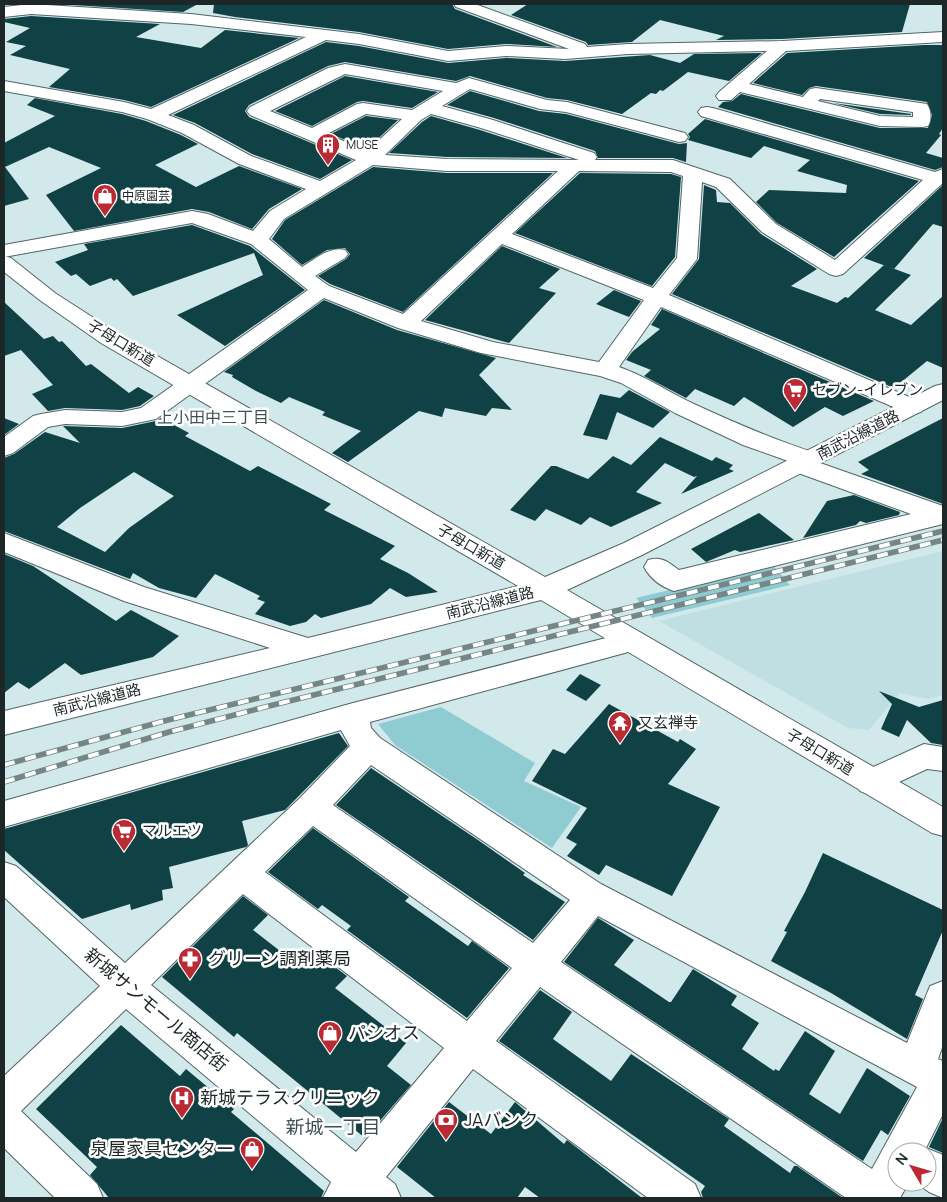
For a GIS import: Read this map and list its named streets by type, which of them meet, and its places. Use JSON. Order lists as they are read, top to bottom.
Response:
{
  "streets": {
    "street": ["子母口新道", "南武沿線道路", "新城サンモール商店街"]
  },
  "crossings": [
    ["子母口新道", "南武沿線道路"]
  ],
  "districts": ["上小田中三丁目", "新城一丁目"],
  "places": {
    "building": ["MUSE"],
    "shop": ["中原園芸", "パシオス", "泉屋家具センター"],
    "supermarket": ["セブン-イレブン", "マルエツ"],
    "temple": ["又玄禅寺"],
    "pharmacy": ["グリーン調剤薬局"],
    "hospital": ["新城テラスクリニック"],
    "bank": ["JAバンク"]
  },
  "north": "top left"
}
